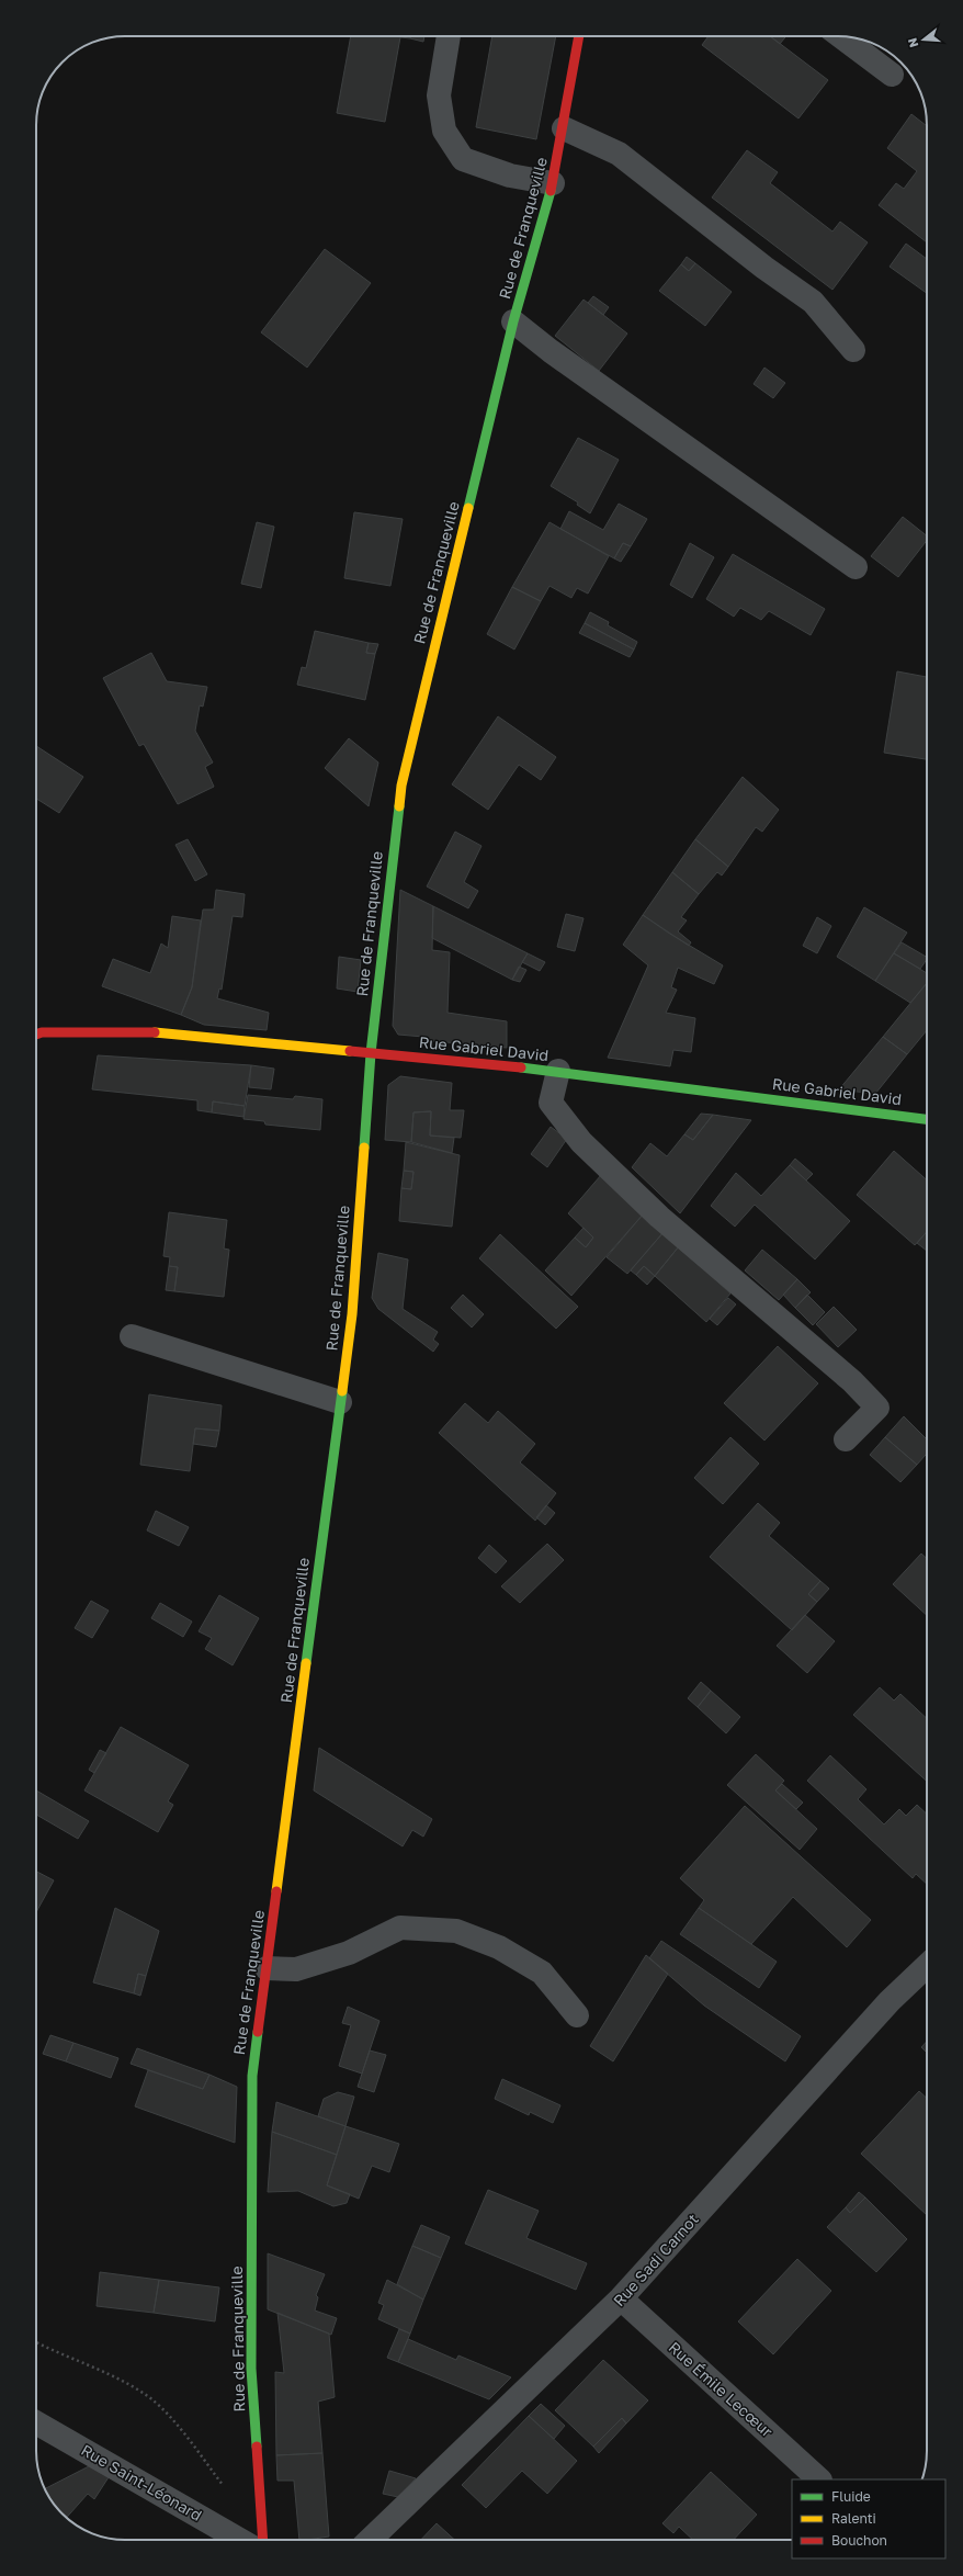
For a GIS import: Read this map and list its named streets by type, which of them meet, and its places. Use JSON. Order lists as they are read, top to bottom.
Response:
{
  "streets": {
    "street": [
      "Rue de Franqueville",
      "Rue Gabriel David",
      "Rue Sadi Carnot",
      "Rue Émile Lecœur",
      "Rue Saint-Léonard"
    ]
  },
  "crossings": [
    ["Rue de Franqueville", "Rue Gabriel David"],
    ["Rue Sadi Carnot", "Rue Émile Lecœur"]
  ],
  "legend": ["Fluide", "Ralenti", "Bouchon"],
  "north": "left"
}
